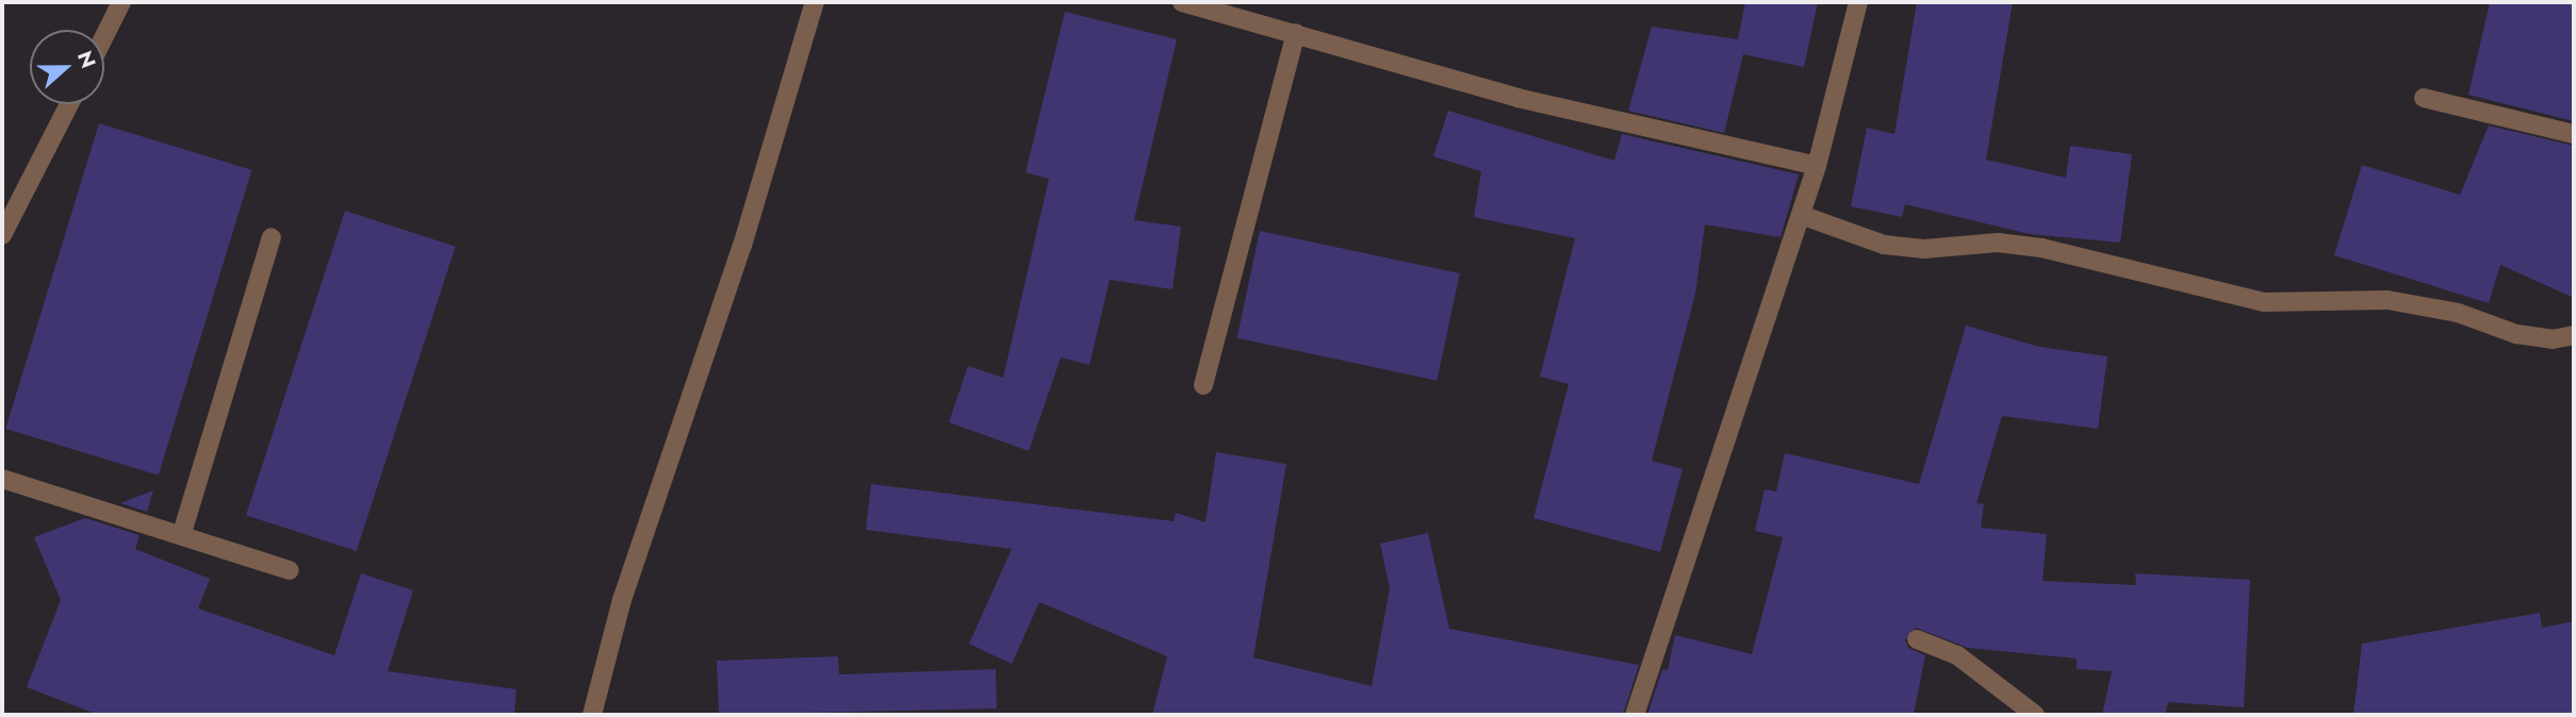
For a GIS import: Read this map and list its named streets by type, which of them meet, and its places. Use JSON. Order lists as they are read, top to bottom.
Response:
{
  "north": "right"
}
